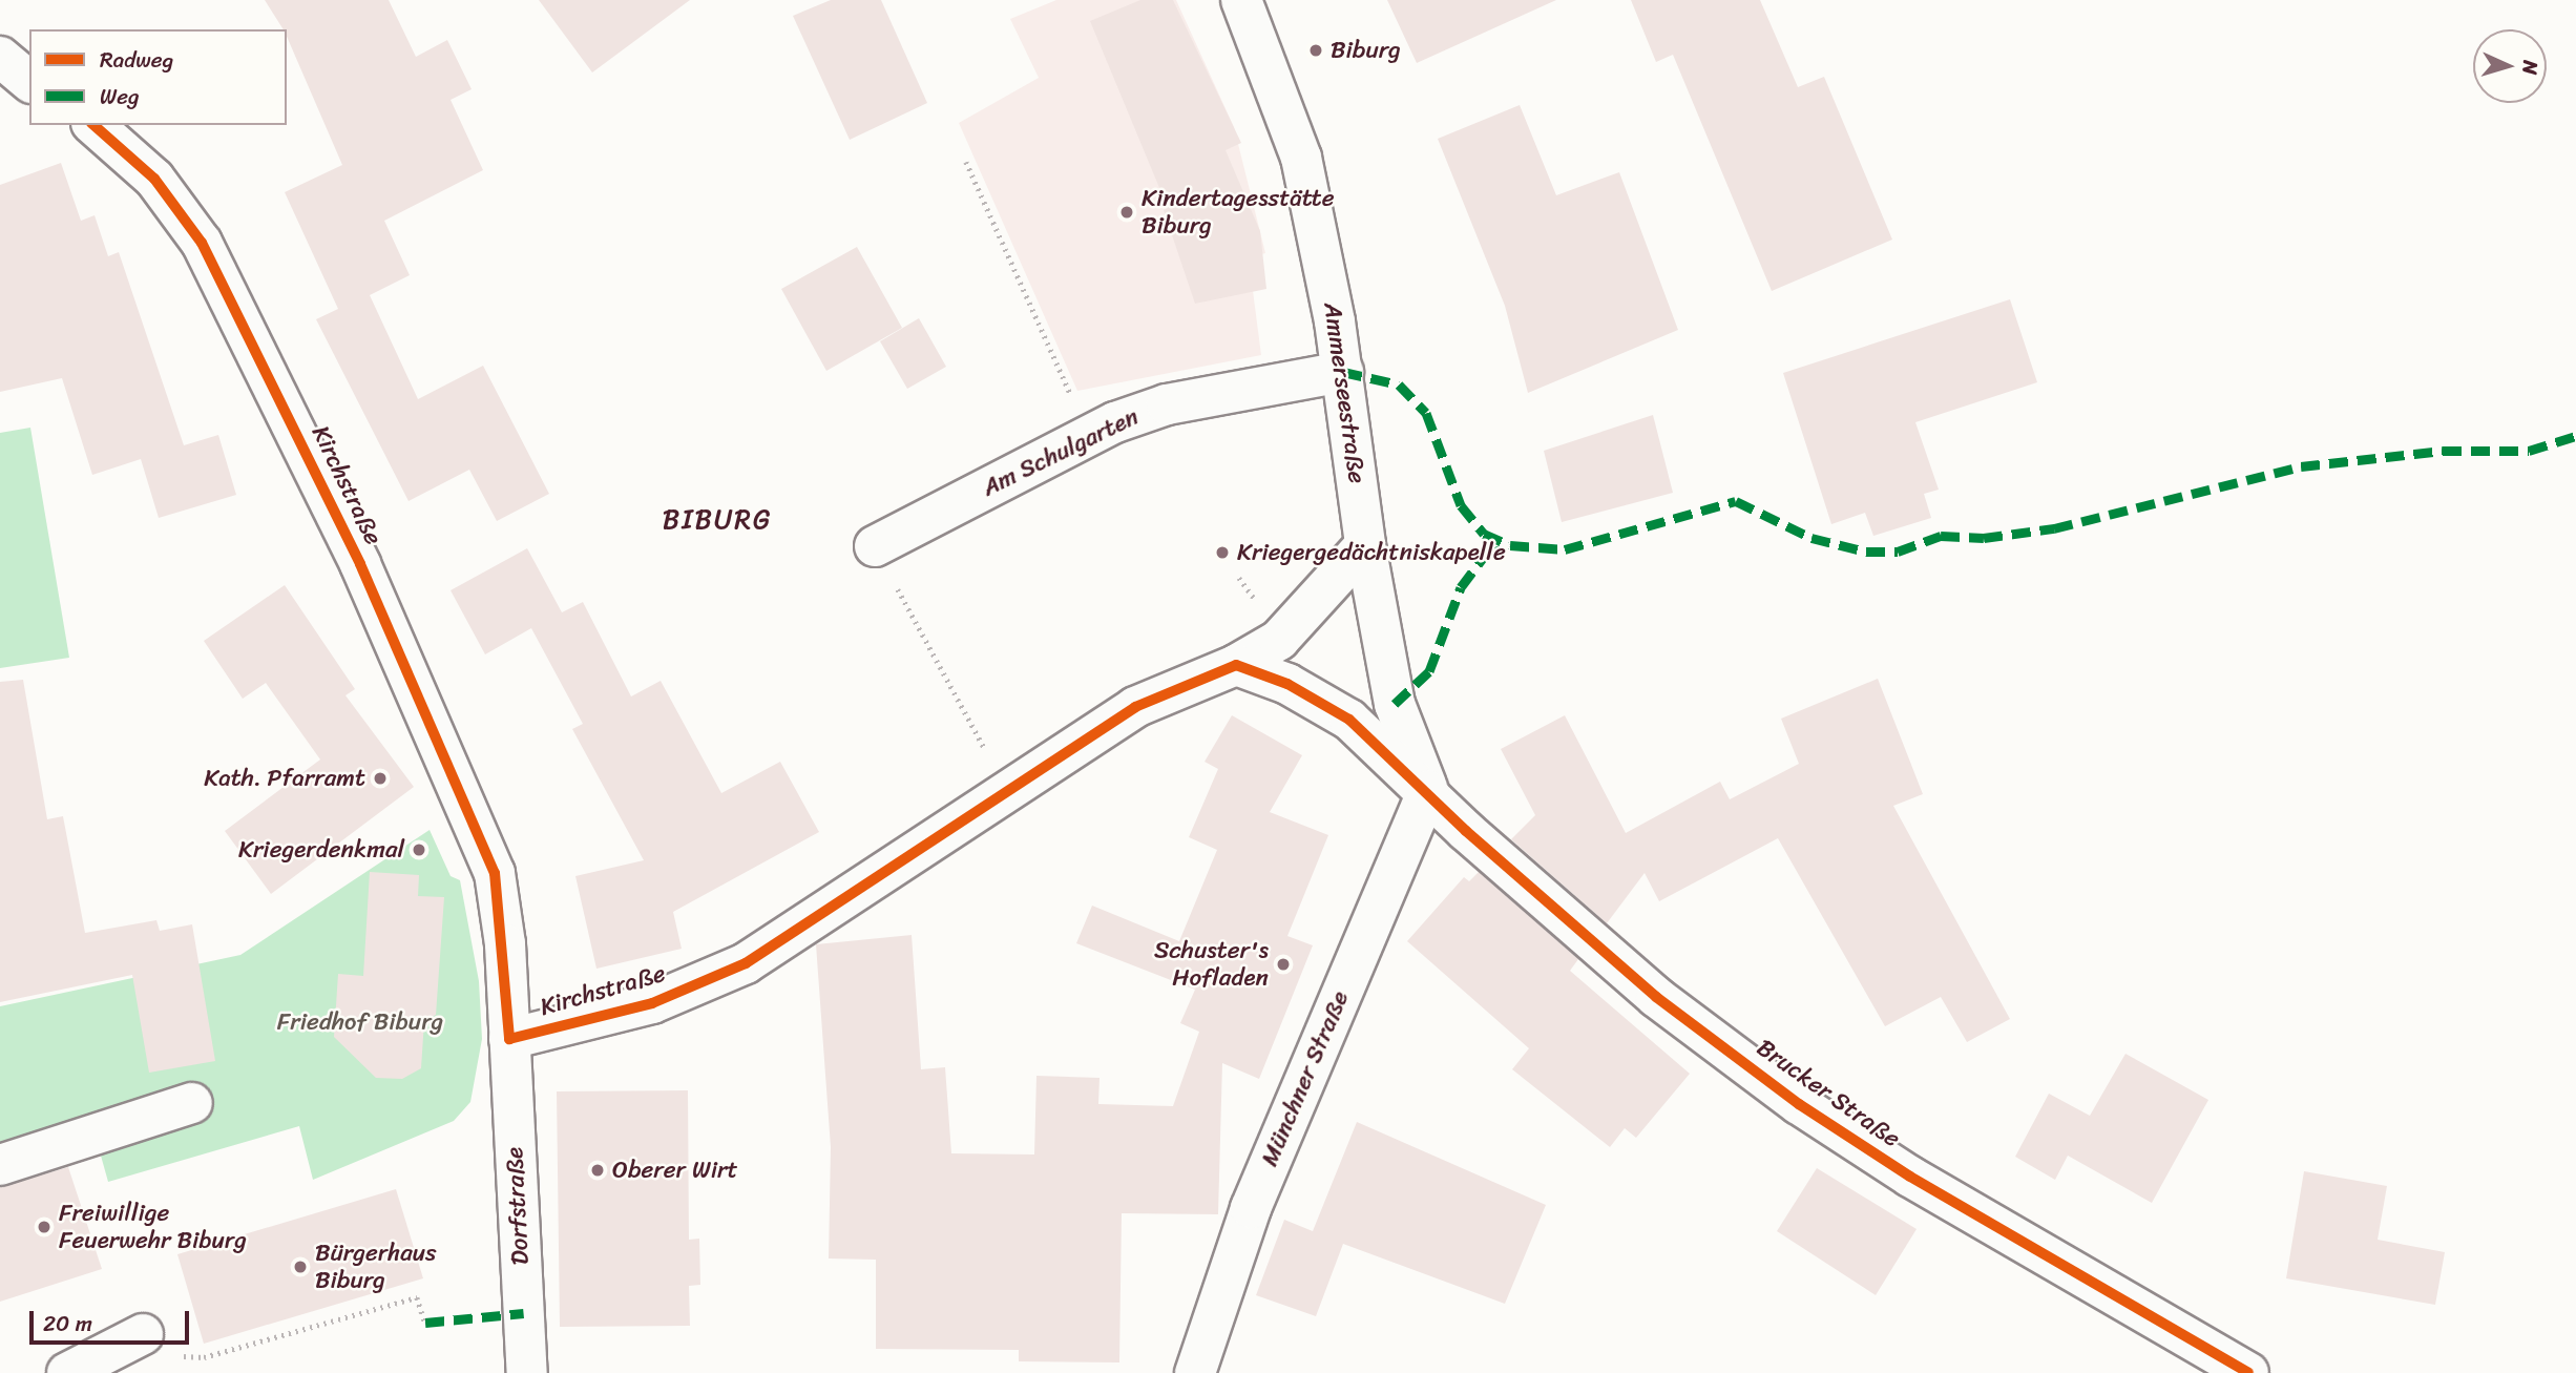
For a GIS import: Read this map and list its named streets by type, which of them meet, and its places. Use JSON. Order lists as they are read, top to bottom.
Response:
{
  "streets": {
    "street": [
      "Ammerseestraße",
      "Am Schulgarten",
      "Kirchstraße",
      "Münchner Straße",
      "Brucker Straße",
      "Dorfstraße"
    ]
  },
  "crossings": [
    ["Ammerseestraße", "Am Schulgarten"],
    ["Ammerseestraße", "Kirchstraße"],
    ["Ammerseestraße", "Münchner Straße"],
    ["Ammerseestraße", "Brucker Straße"],
    ["Kirchstraße", "Dorfstraße"],
    ["Münchner Straße", "Brucker Straße"]
  ],
  "districts": ["BIBURG"],
  "parks": ["Friedhof Biburg"],
  "places": [
    "Biburg",
    "Kindertagesstätte Biburg",
    "Kriegergedächtniskapelle",
    "Kath. Pfarramt",
    "Kriegerdenkmal",
    "Schuster's Hofladen",
    "Oberer Wirt",
    "Freiwillige Feuerwehr Biburg",
    "Bürgerhaus Biburg"
  ],
  "legend": ["Radweg", "Weg"],
  "scale_bar": "20 m",
  "north": "right"
}
